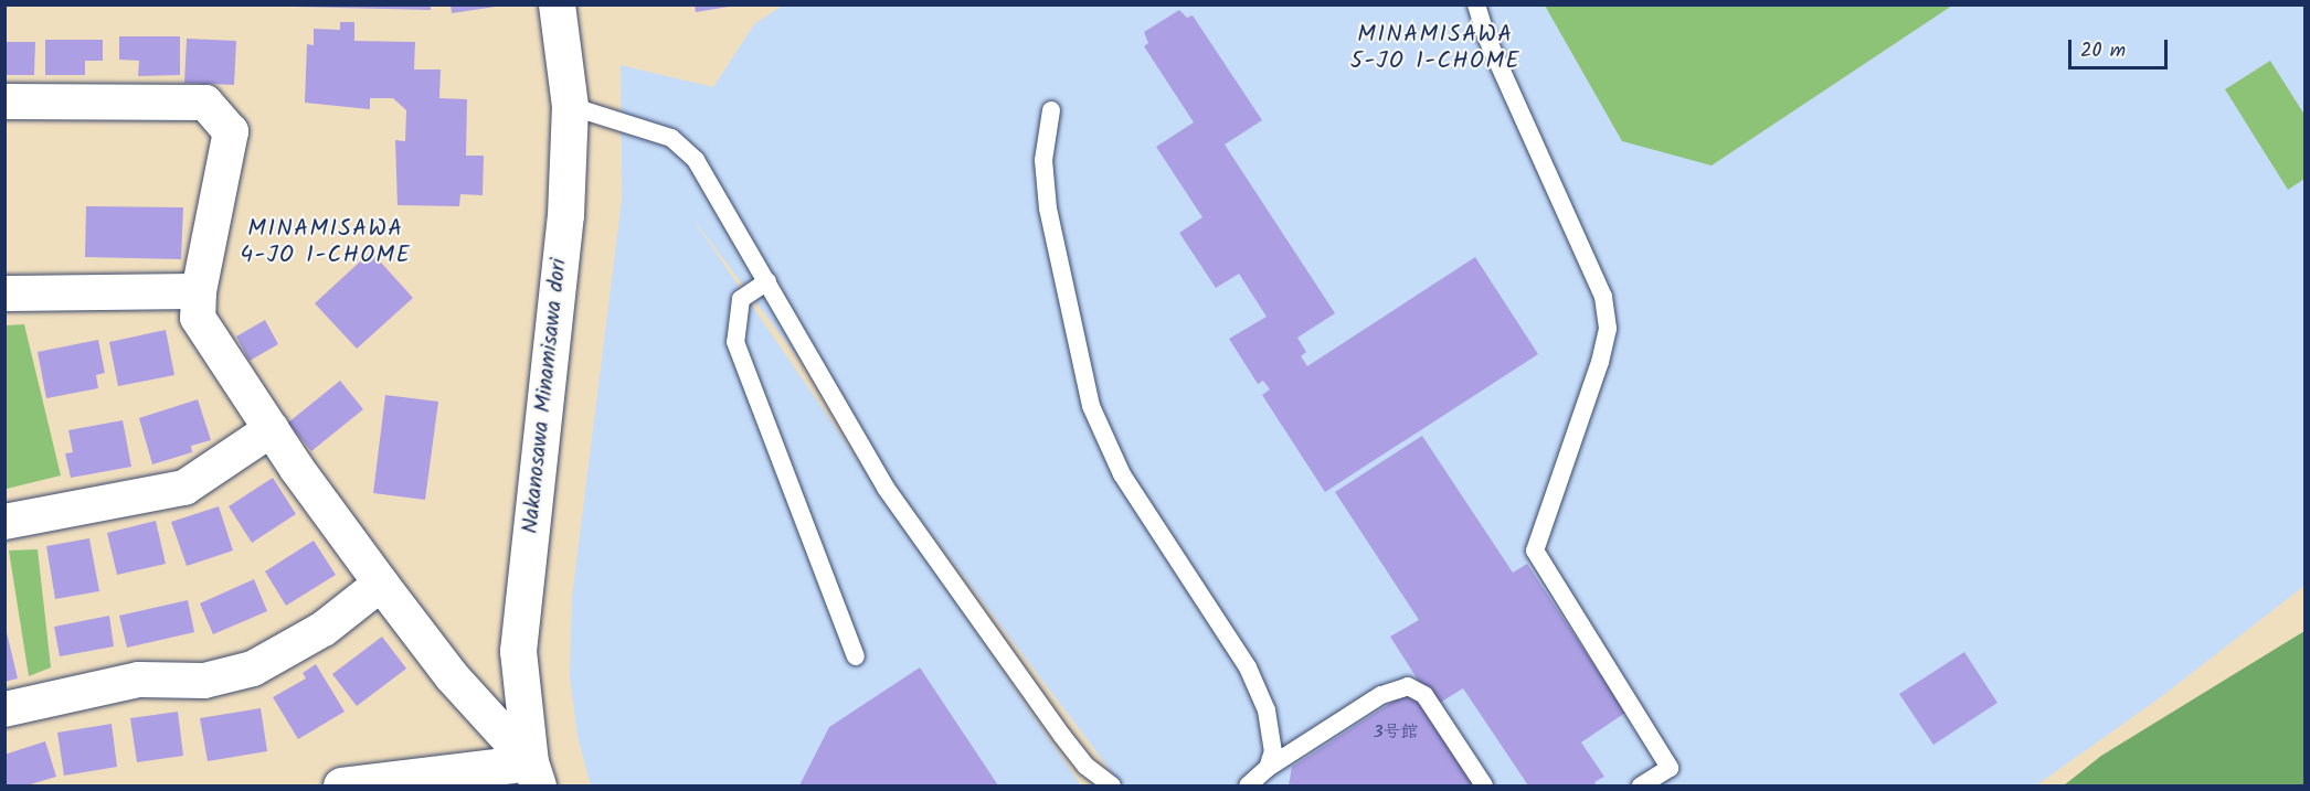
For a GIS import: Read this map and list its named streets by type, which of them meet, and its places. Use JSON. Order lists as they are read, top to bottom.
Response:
{
  "streets": {
    "street": ["Nakanosawa Minamisawa dori"]
  },
  "districts": ["MINAMISAWA 5-JO 1-CHOME", "MINAMISAWA 4-JO 1-CHOME"],
  "house_numbers": ["3号館"],
  "scale_bar": "20 m"
}
